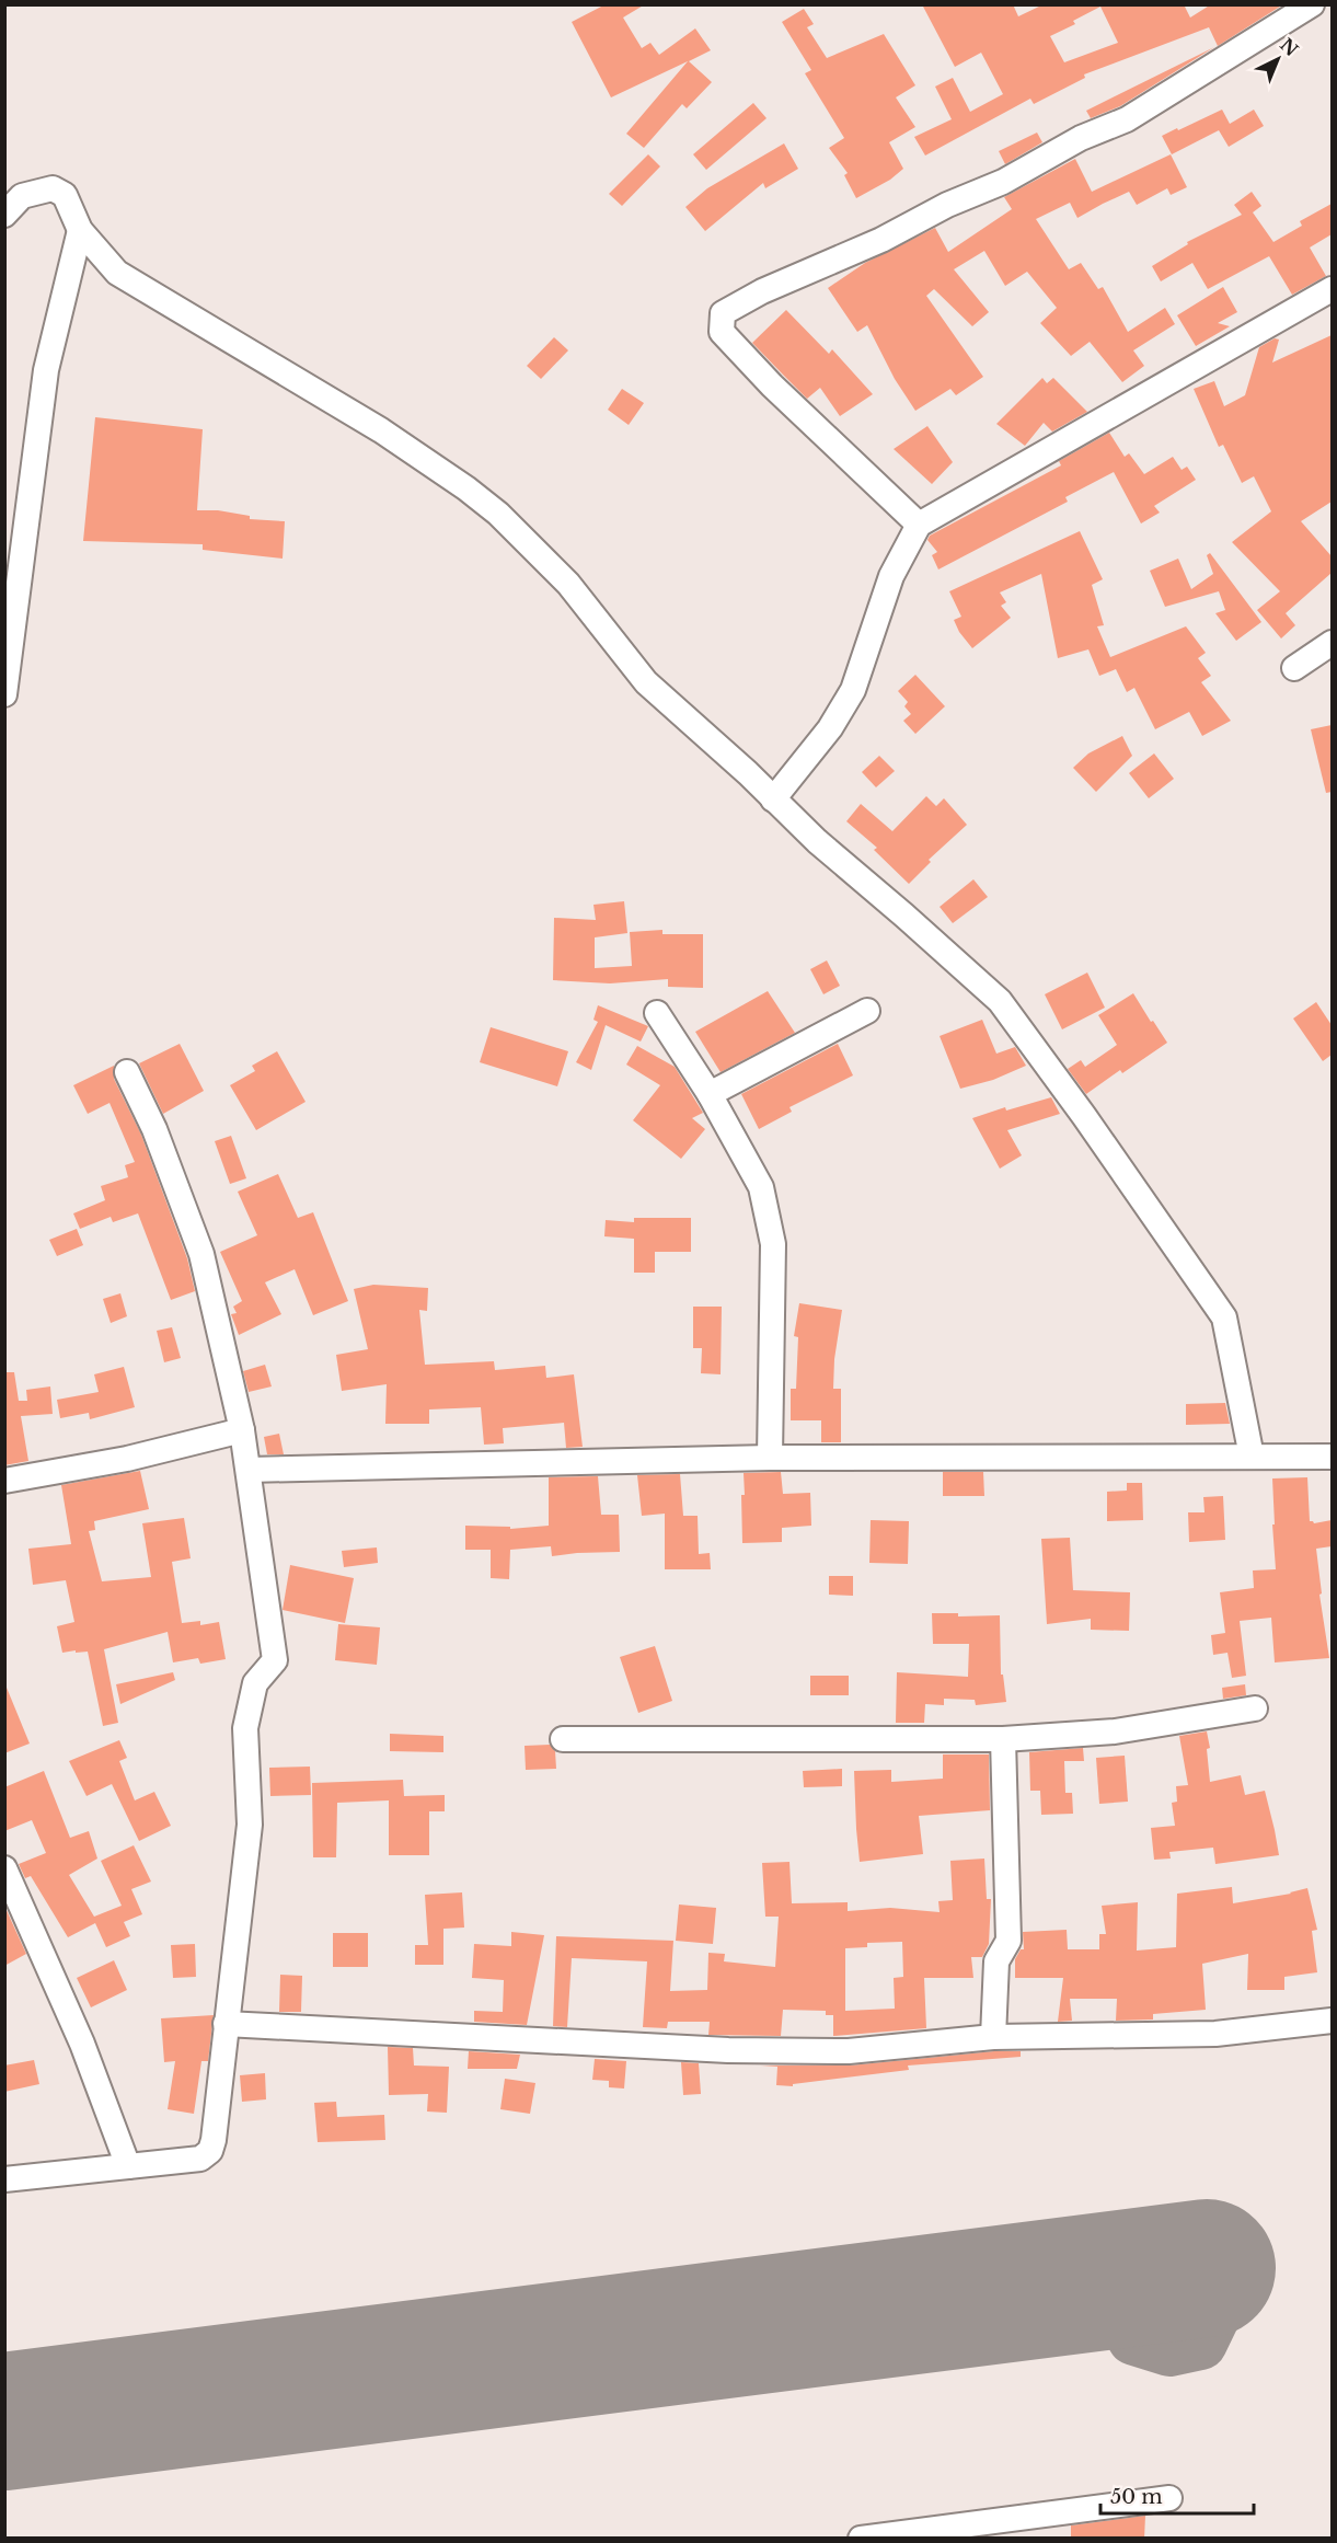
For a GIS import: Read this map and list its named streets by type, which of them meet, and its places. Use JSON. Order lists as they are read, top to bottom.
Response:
{
  "scale_bar": "50 m",
  "north": "top right"
}
